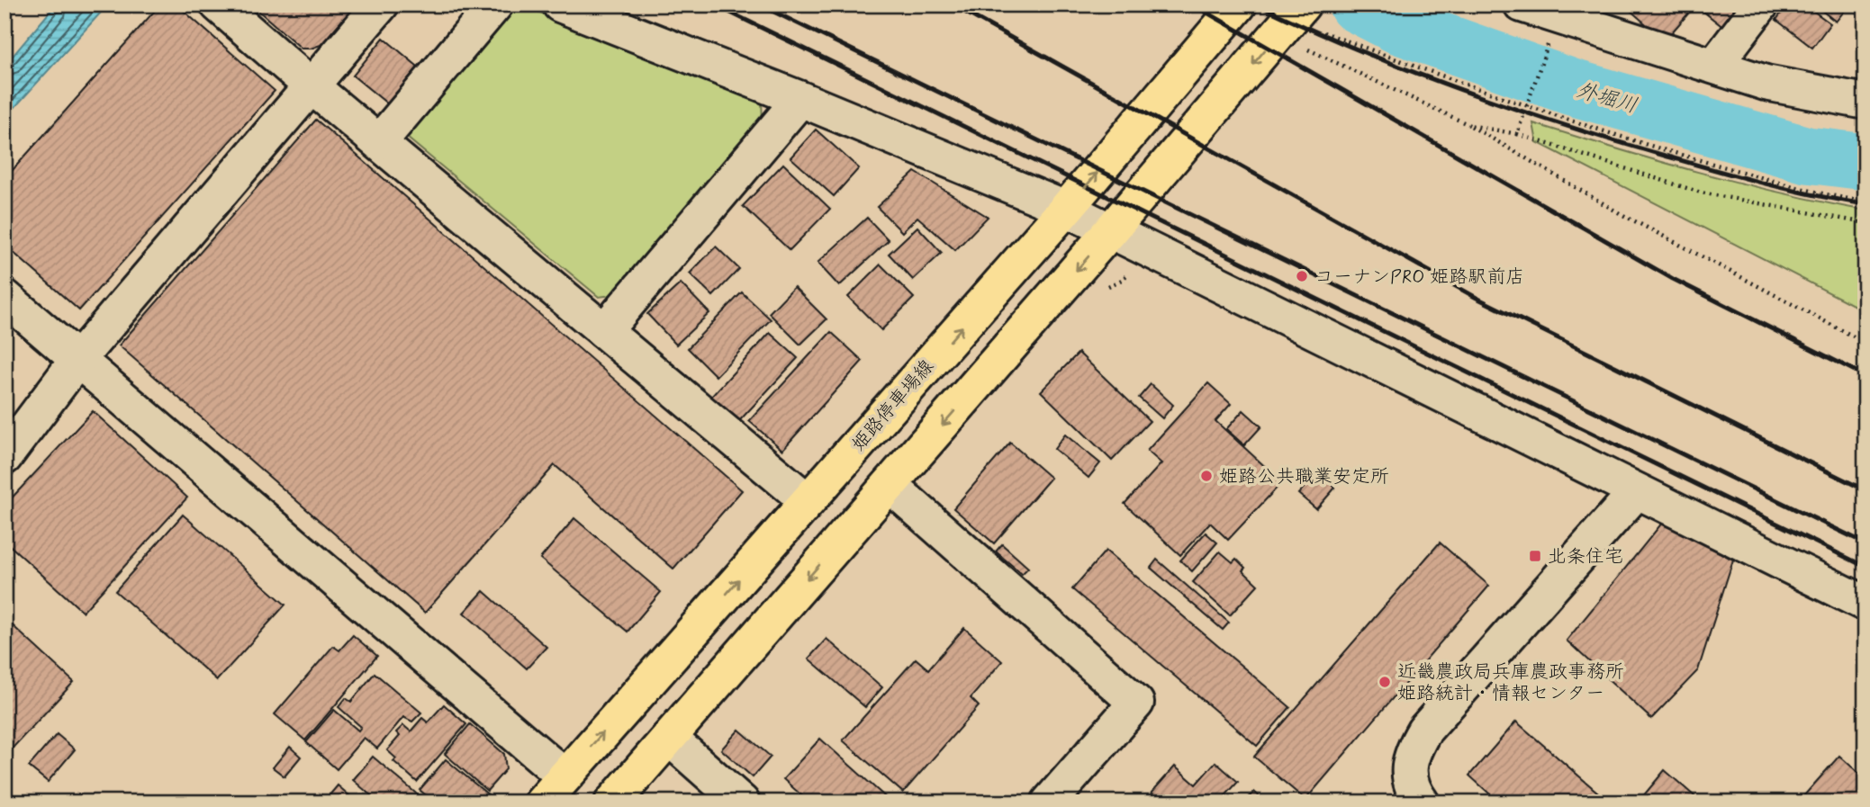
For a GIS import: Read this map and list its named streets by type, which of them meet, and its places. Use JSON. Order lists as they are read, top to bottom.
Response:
{
  "streets": {
    "main road": ["姫路停車場線"]
  },
  "water": ["外堀川"],
  "places": {
    "other": ["コーナンPRO 姫路駅前店", "姫路公共職業安定所", "近畿農政局兵庫農政事務所 姫路統計・情報センター"],
    "transit": ["北条住宅"]
  }
}
